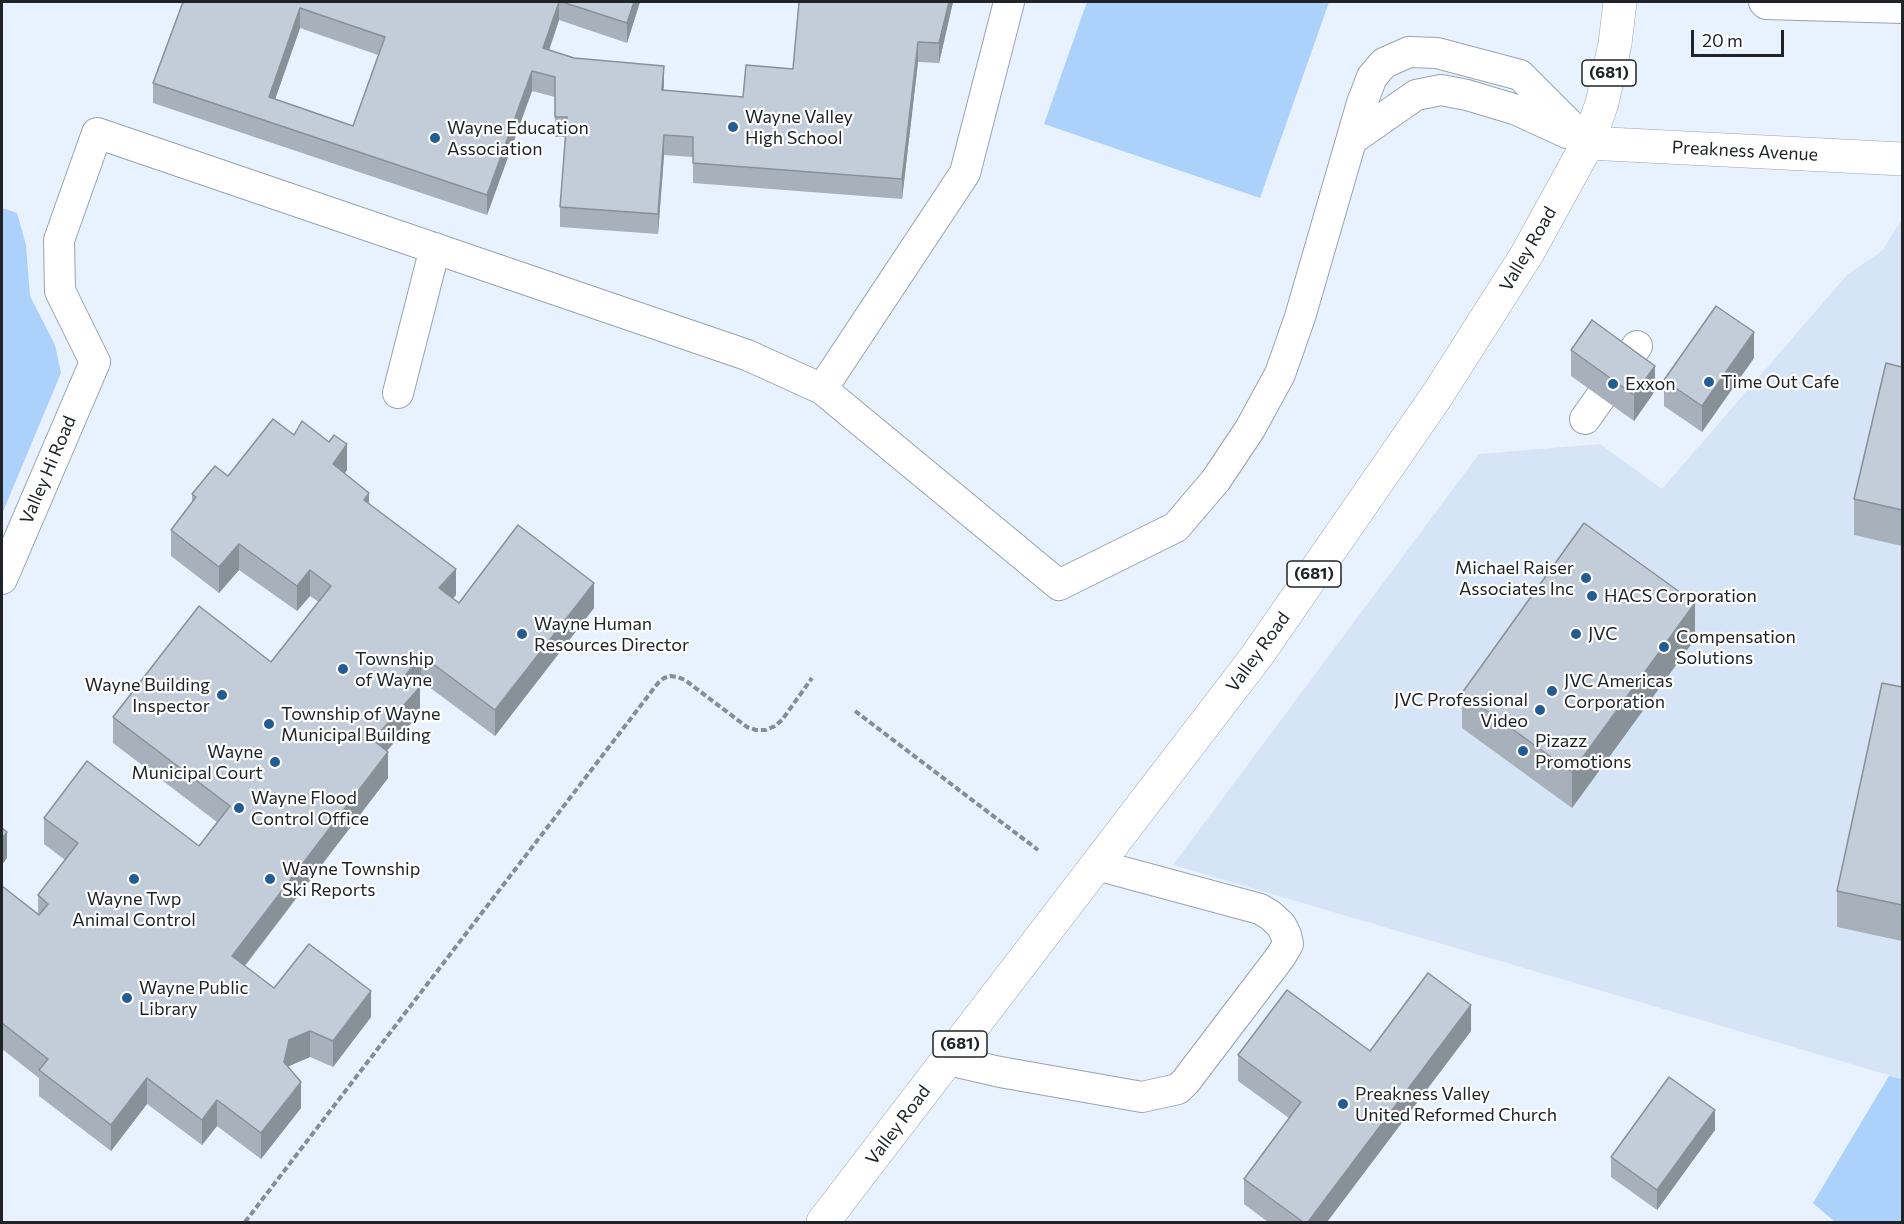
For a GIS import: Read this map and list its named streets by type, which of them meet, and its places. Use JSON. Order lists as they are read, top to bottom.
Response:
{
  "streets": {
    "main road": ["(681)", "Preakness Avenue", "Valley Road"],
    "street": ["Valley Hi Road"]
  },
  "crossings": [
    ["Preakness Avenue", "Valley Road"]
  ],
  "places": [
    "Wayne Valley High School",
    "Wayne Education Association",
    "Time Out Cafe",
    "Exxon",
    "Michael Raiser Associates Inc",
    "HACS Corporation",
    "Wayne Human Resources Director",
    "JVC",
    "Compensation Solutions",
    "Township of Wayne",
    "JVC Americas Corporation",
    "Wayne Building Inspector",
    "JVC Professional Video",
    "Township of Wayne Municipal Building",
    "Pizazz Promotions",
    "Wayne Municipal Court",
    "Wayne Flood Control Office",
    "Wayne Twp Animal Control",
    "Wayne Township Ski Reports",
    "Wayne Public Library",
    "Preakness Valley United Reformed Church"
  ],
  "scale_bar": "20 m"
}
